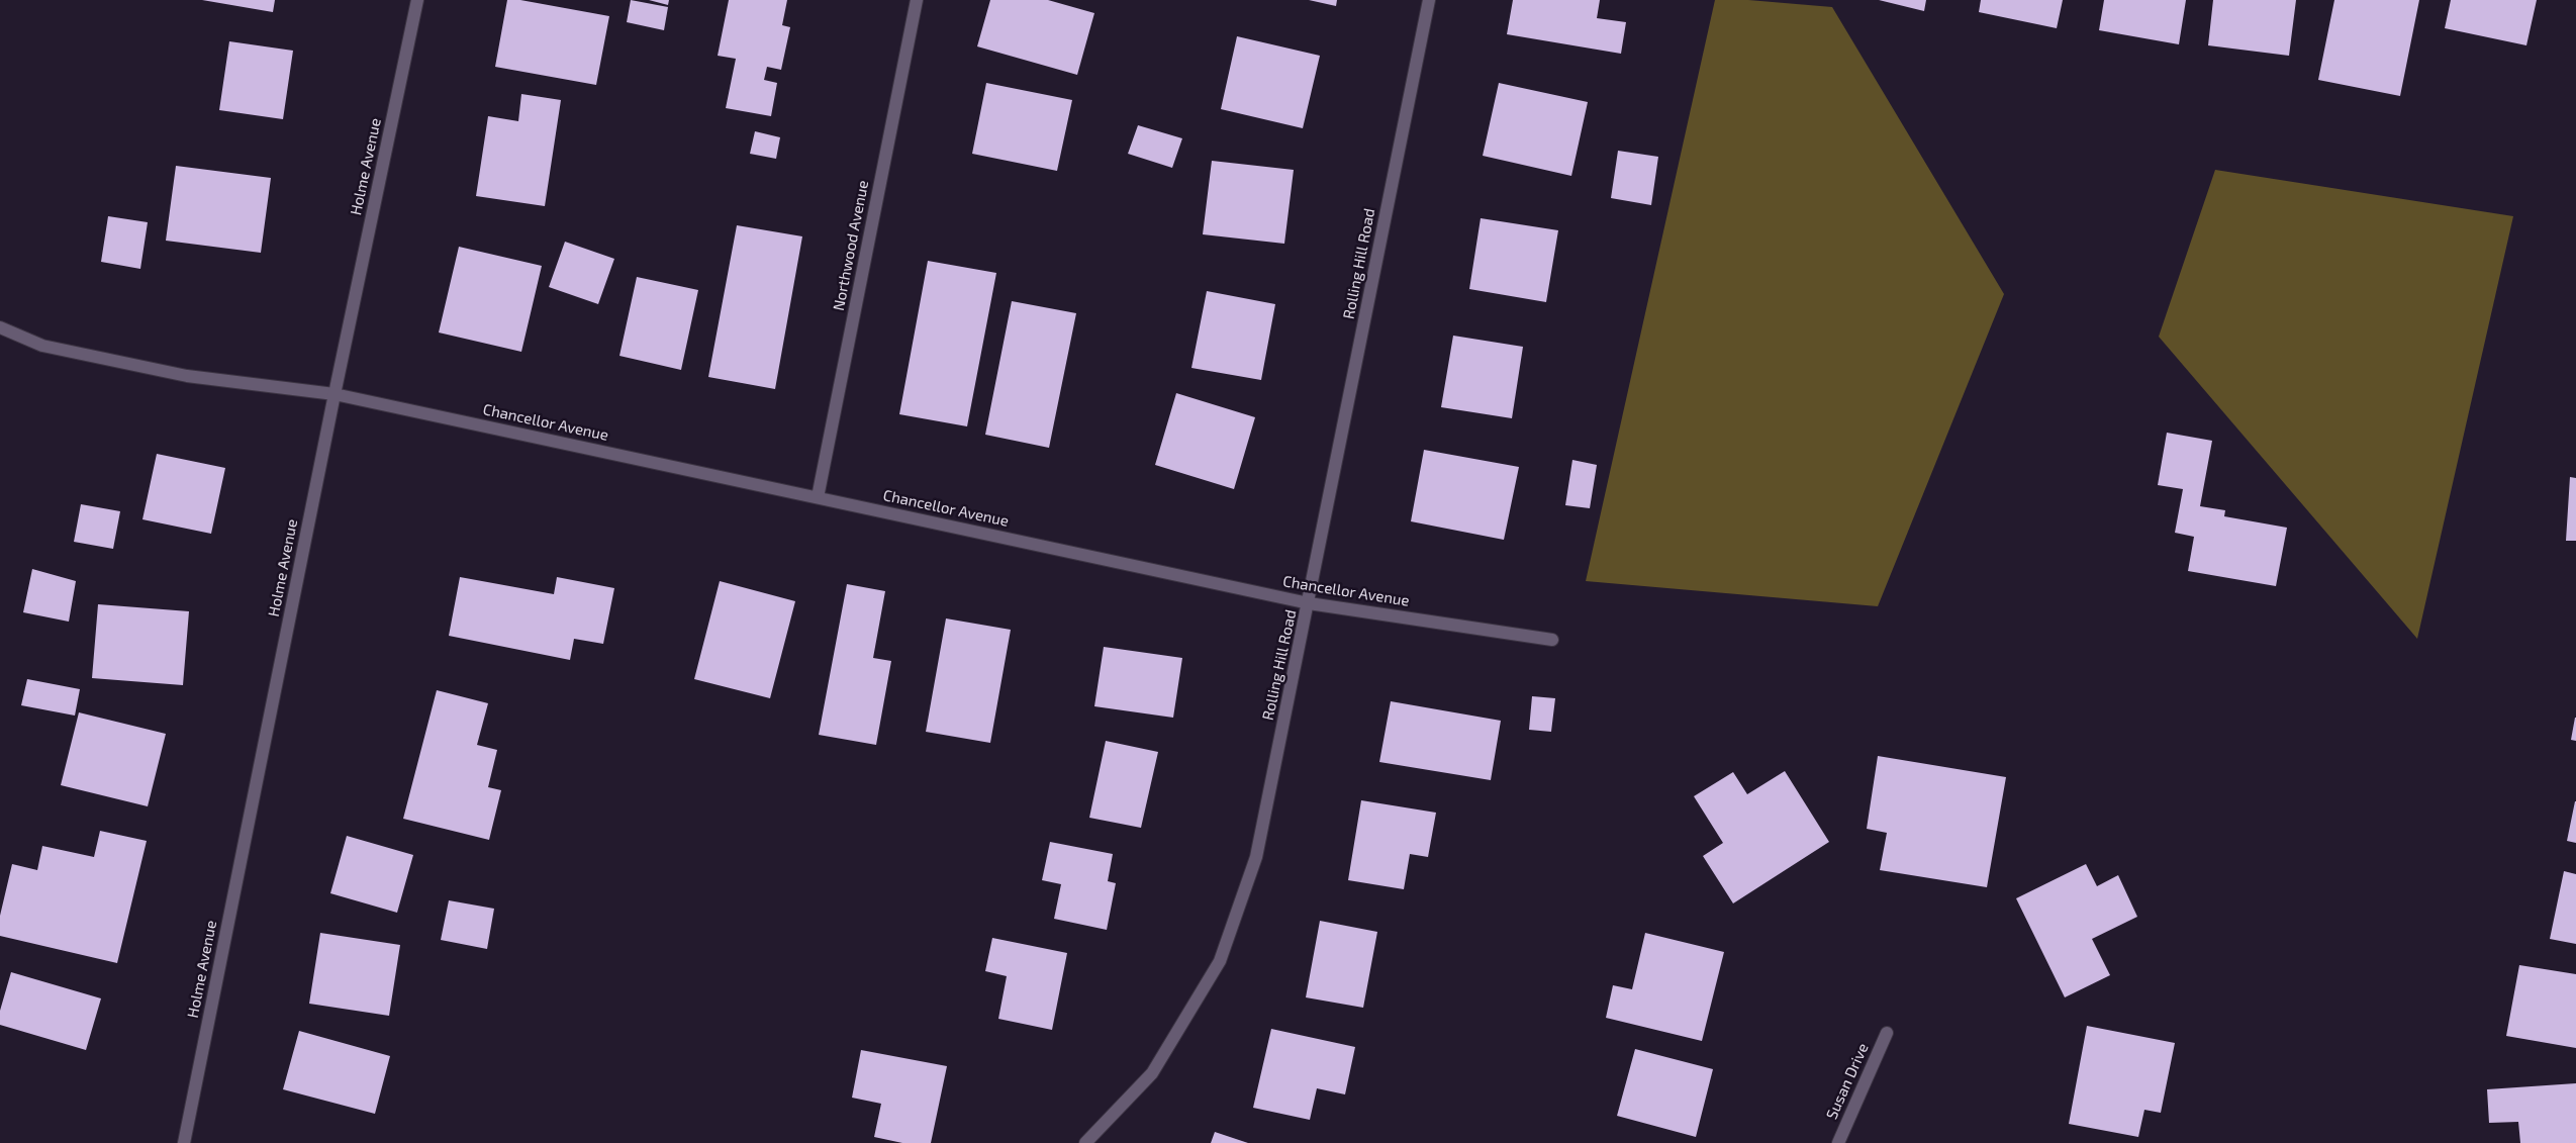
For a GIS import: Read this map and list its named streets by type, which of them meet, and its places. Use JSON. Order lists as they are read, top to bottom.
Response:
{
  "streets": {
    "street": [
      "Holme Avenue",
      "Northwood Avenue",
      "Rolling Hill Road",
      "Chancellor Avenue",
      "Susan Drive"
    ]
  },
  "crossings": [
    ["Holme Avenue", "Chancellor Avenue"],
    ["Northwood Avenue", "Chancellor Avenue"],
    ["Rolling Hill Road", "Chancellor Avenue"]
  ]
}
